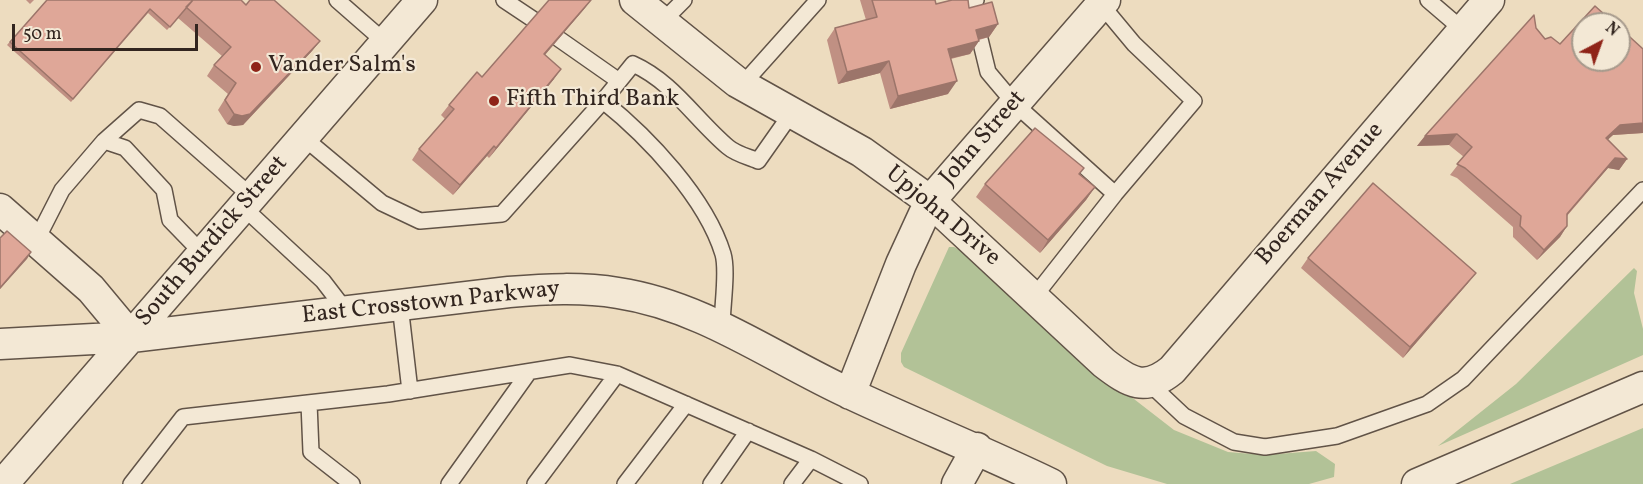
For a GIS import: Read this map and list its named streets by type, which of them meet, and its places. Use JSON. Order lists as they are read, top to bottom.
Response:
{
  "streets": {
    "street": [
      "John Street",
      "Boerman Avenue",
      "Upjohn Drive",
      "South Burdick Street",
      "East Crosstown Parkway"
    ]
  },
  "crossings": [
    ["John Street", "Upjohn Drive"],
    ["John Street", "East Crosstown Parkway"],
    ["Boerman Avenue", "Upjohn Drive"],
    ["South Burdick Street", "East Crosstown Parkway"]
  ],
  "places": ["Vander Salm's", "Fifth Third Bank"],
  "scale_bar": "50 m",
  "north": "top right"
}
